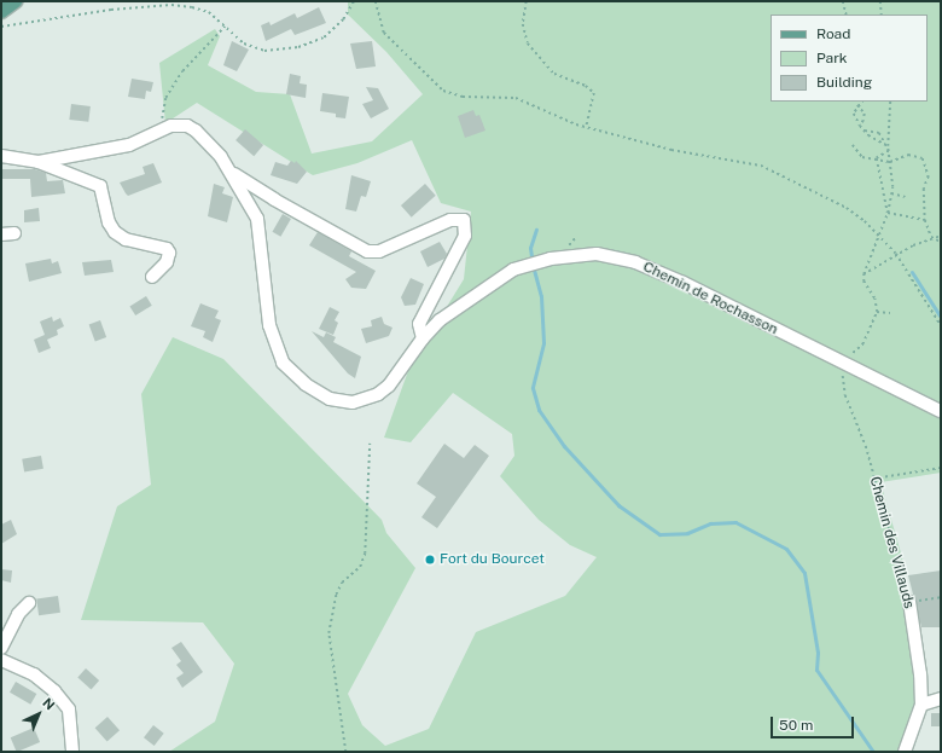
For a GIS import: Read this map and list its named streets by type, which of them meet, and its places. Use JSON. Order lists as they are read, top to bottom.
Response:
{
  "streets": {
    "street": ["Chemin de Rochasson", "Chemin des Villauds"]
  },
  "crossings": [
    ["Chemin de Rochasson", "Chemin des Villauds"]
  ],
  "places": ["Fort du Bourcet"],
  "legend": ["Road", "Park", "Building"],
  "scale_bar": "50 m",
  "north": "top right"
}
